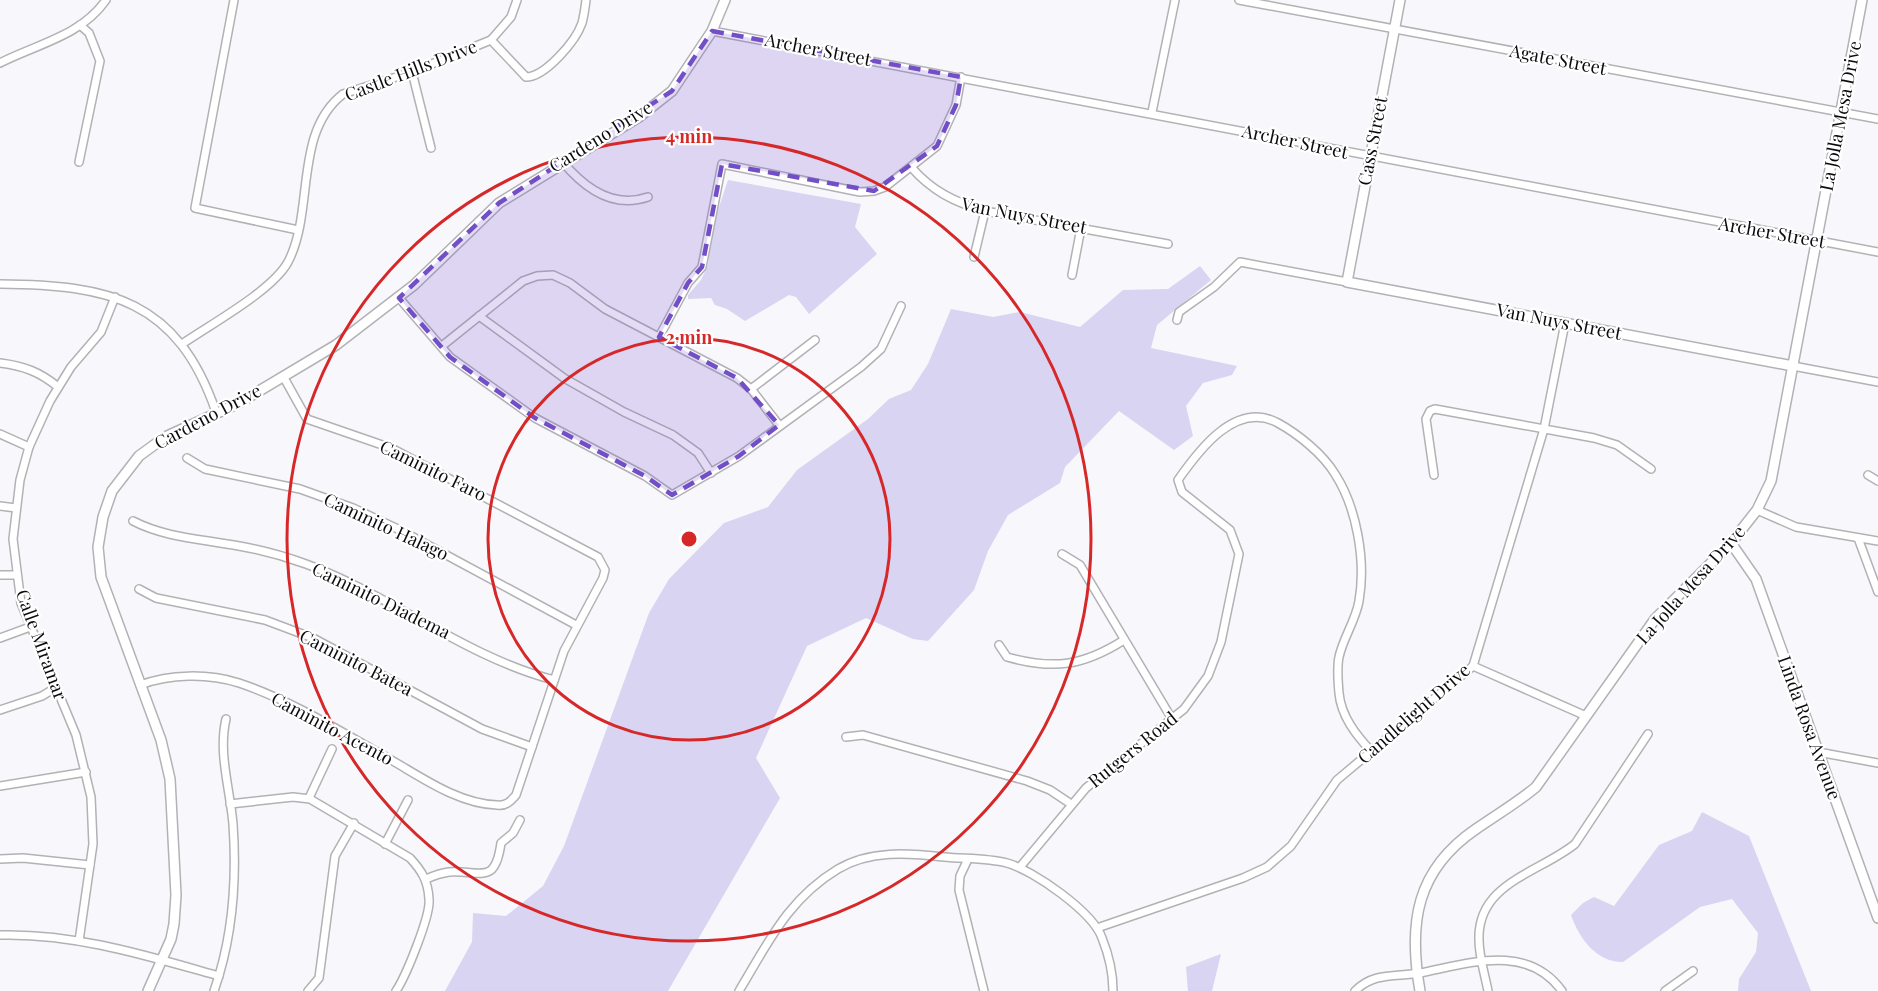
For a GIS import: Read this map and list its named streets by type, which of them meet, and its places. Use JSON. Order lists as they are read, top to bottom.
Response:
{
  "streets": {
    "street": [
      "Archer Street",
      "Agate Street",
      "Castle Hills Drive",
      "La Jolla Mesa Drive",
      "Cardeno Drive",
      "Cass Street",
      "Van Nuys Street",
      "Caminito Faro",
      "Caminito Halago",
      "Caminito Diadema",
      "Calle Miramar",
      "Caminito Batea",
      "Candlelight Drive",
      "Linda Rosa Avenue",
      "Caminito Acento",
      "Rutgers Road"
    ]
  },
  "crossings": [
    ["Archer Street", "La Jolla Mesa Drive"],
    ["Archer Street", "Cardeno Drive"],
    ["Archer Street", "Cass Street"],
    ["Agate Street", "La Jolla Mesa Drive"],
    ["Agate Street", "Cass Street"],
    ["La Jolla Mesa Drive", "Van Nuys Street"],
    ["La Jolla Mesa Drive", "Linda Rosa Avenue"],
    ["Cardeno Drive", "Caminito Faro"],
    ["Cardeno Drive", "Caminito Acento"],
    ["Cass Street", "Van Nuys Street"],
    ["Van Nuys Street", "Candlelight Drive"],
    ["Caminito Faro", "Caminito Halago"],
    ["Caminito Batea", "Caminito Acento"],
    ["Candlelight Drive", "Rutgers Road"]
  ],
  "rings": ["4 min", "2 min"]
}
